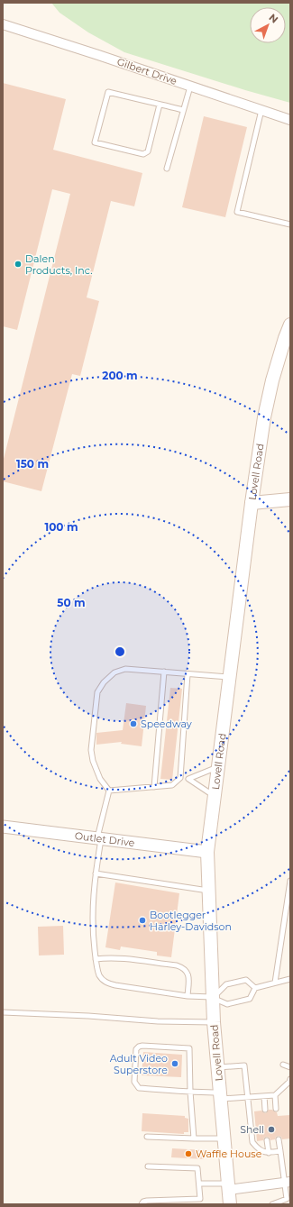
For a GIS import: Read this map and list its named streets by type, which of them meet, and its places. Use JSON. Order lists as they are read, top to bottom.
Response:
{
  "streets": {
    "main road": ["Lovell Road"],
    "street": ["Gilbert Drive", "Outlet Drive"]
  },
  "crossings": [
    ["Lovell Road", "Outlet Drive"]
  ],
  "places": [
    "Dalen Products, Inc.",
    "Speedway",
    "Bootlegger Harley-Davidson",
    "Adult Video Superstore",
    "Shell",
    "Waffle House"
  ],
  "north": "top right",
  "rings": [
    "200 m",
    "150 m",
    "100 m",
    "50 m"
  ]
}
